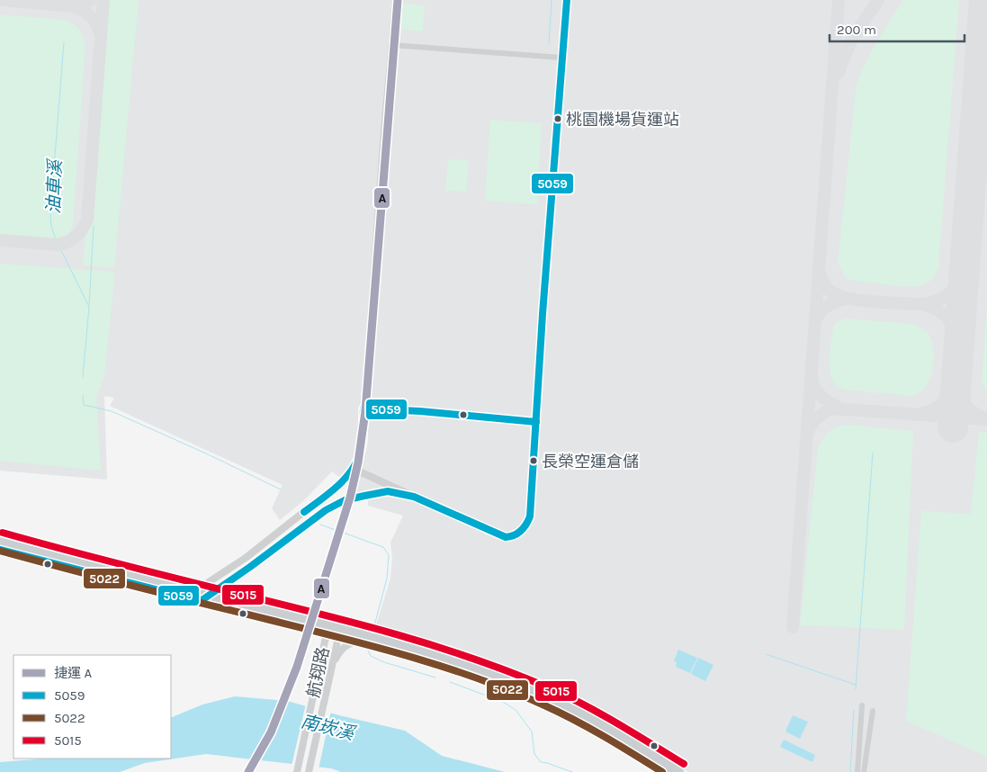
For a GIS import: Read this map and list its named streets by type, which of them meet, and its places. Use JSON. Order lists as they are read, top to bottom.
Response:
{
  "streets": {
    "street": ["航翔路"]
  },
  "water": ["油車溪", "南崁溪"],
  "places": ["桃園機場貨運站", "長榮空運倉儲"],
  "lines": [
    "metro line A",
    "transit line 5059",
    "transit line 5015",
    "transit line 5022"
  ],
  "legend": [
    "捷運 A",
    "5059",
    "5022",
    "5015"
  ],
  "scale_bar": "200 m"
}
